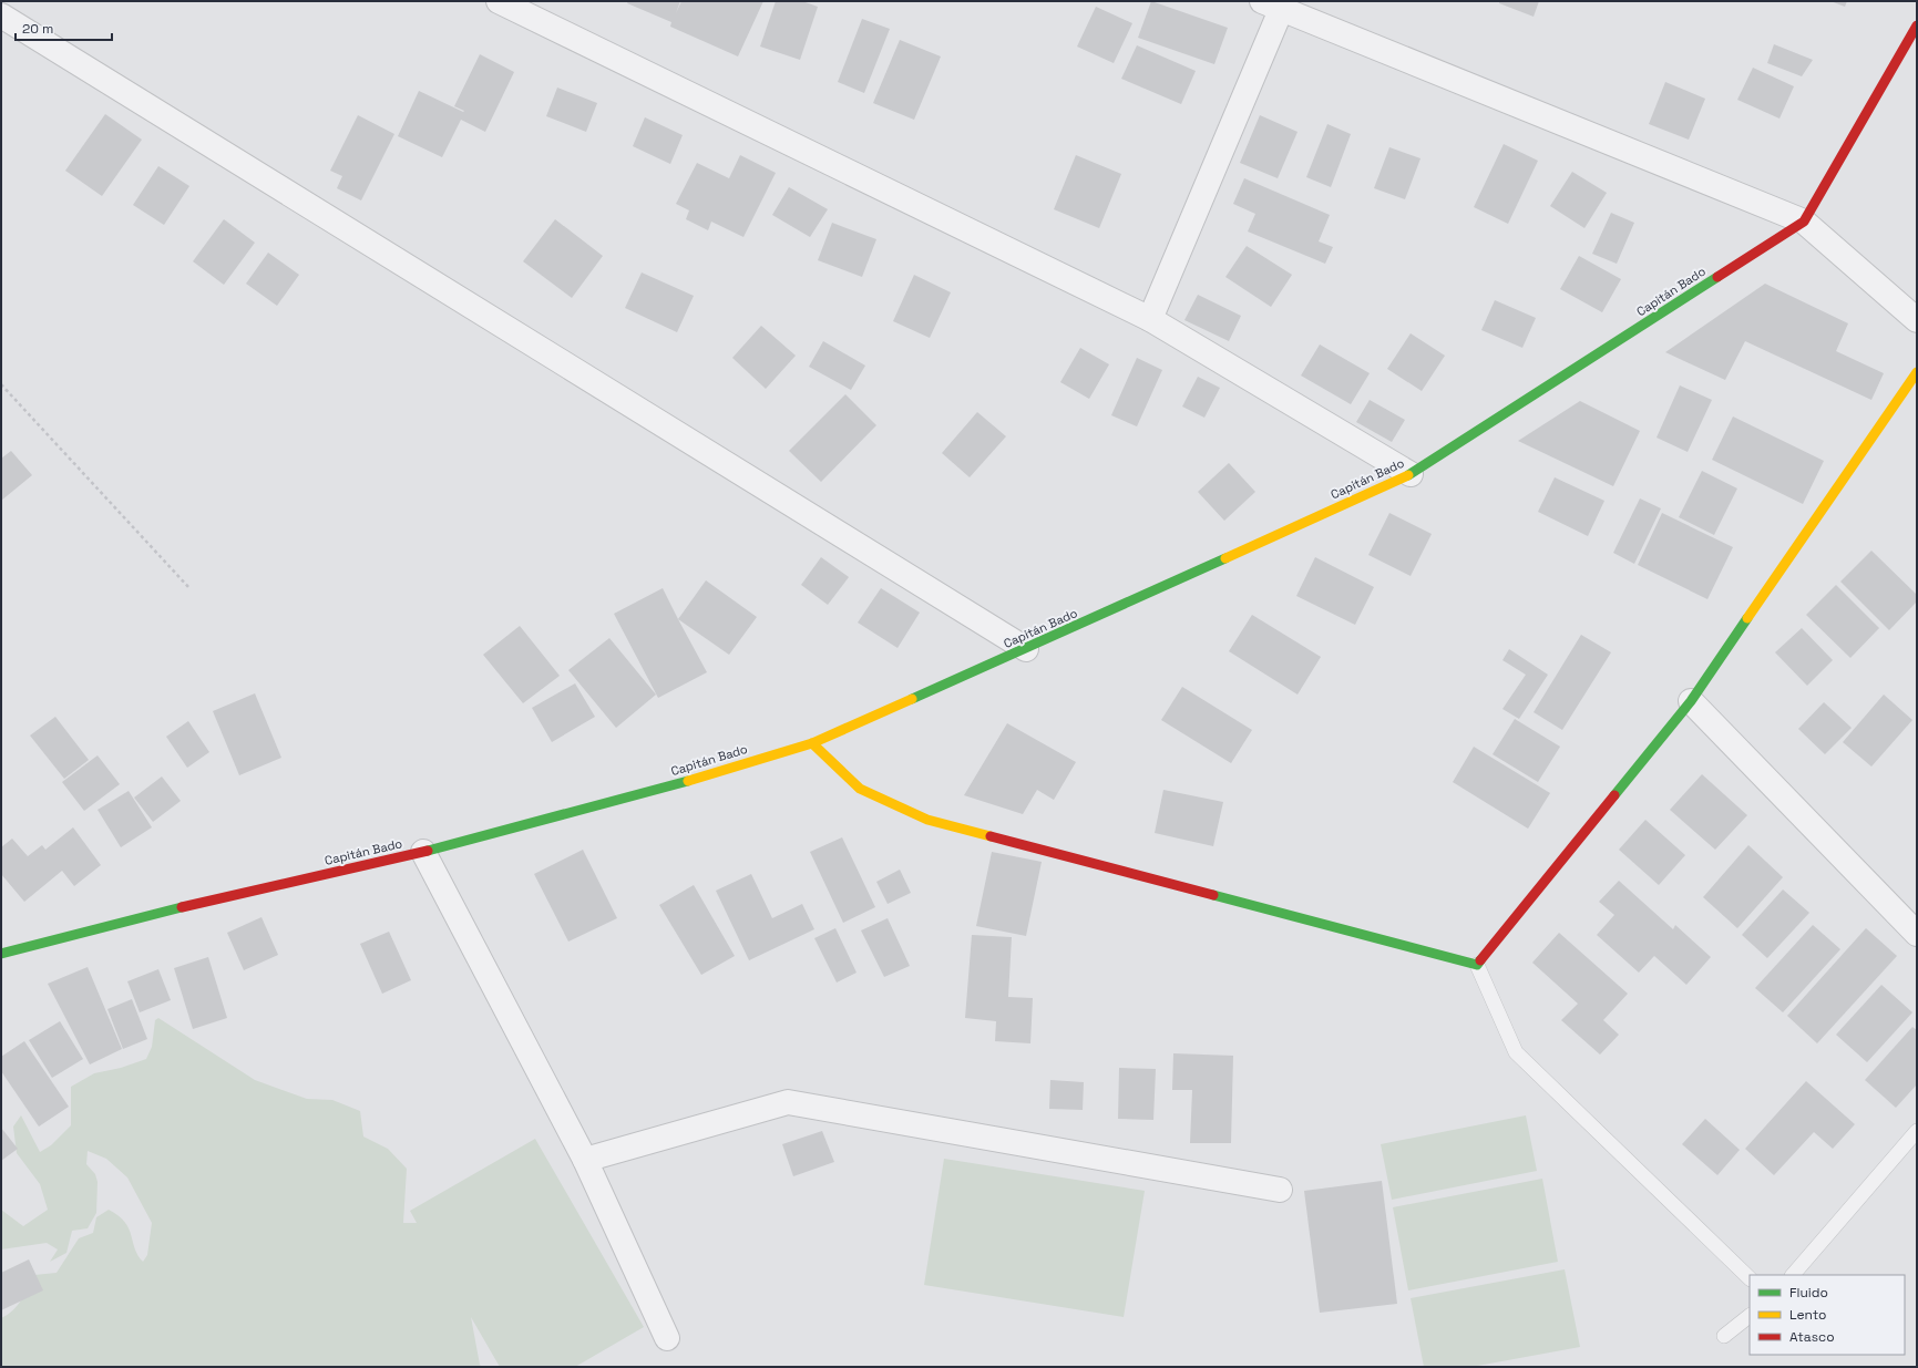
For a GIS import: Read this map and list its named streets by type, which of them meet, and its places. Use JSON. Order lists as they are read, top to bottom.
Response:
{
  "streets": {
    "street": ["Capitán Bado"]
  },
  "legend": ["Fluido", "Lento", "Atasco"],
  "scale_bar": "20 m"
}
